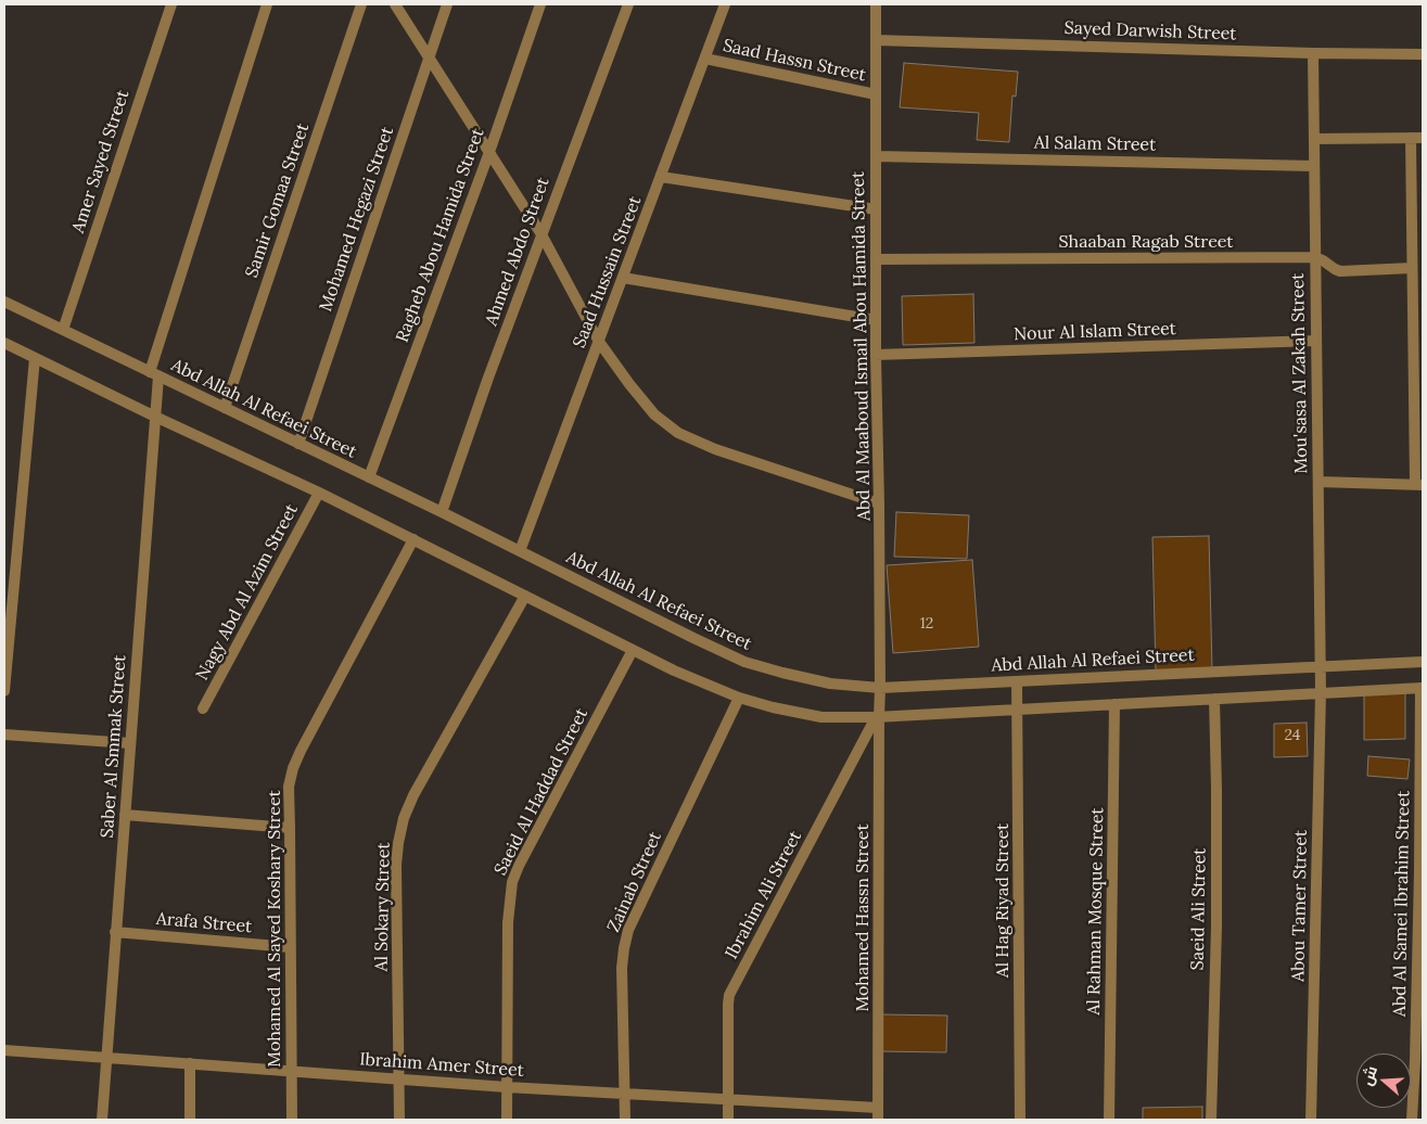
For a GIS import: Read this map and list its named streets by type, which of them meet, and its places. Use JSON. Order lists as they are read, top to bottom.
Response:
{
  "streets": {
    "street": [
      "Sayed Darwish Street",
      "Saad Hassn Street",
      "Al Salam Street",
      "Amer Sayed Street",
      "Samir Gomaa Street",
      "Mohamed Hegazi Street",
      "Ragheb Abou Hamida Street",
      "Shaaban Ragab Street",
      "Ahmed Abdo Street",
      "Saad Hussain Street",
      "Nour Al Islam Street",
      "Abd Al Maaboud Ismail Abou Hamida Street",
      "Mou'sasa Al Zakah Street",
      "Abd Allah Al Refaei Street",
      "Nagy Abd Al Azim Street",
      "Saber Al Smmak Street",
      "Saeid Al Haddad Street",
      "Zainab Street",
      "Ibrahim Ali Street",
      "Al Hag Riyad Street",
      "Abd Al Samei Ibrahim Street",
      "Abou Tamer Street",
      "Al Sokary Street",
      "Saeid Ali Street",
      "Al Rahman Mosque Street",
      "Mohamed Hassn Street",
      "Arafa Street",
      "Mohamed Al Sayed Koshary Street",
      "Ibrahim Amer Street"
    ]
  },
  "crossings": [
    ["Sayed Darwish Street", "Abd Al Maaboud Ismail Abou Hamida Street"],
    ["Sayed Darwish Street", "Mou'sasa Al Zakah Street"],
    ["Saad Hassn Street", "Saad Hussain Street"],
    ["Saad Hassn Street", "Abd Al Maaboud Ismail Abou Hamida Street"],
    ["Al Salam Street", "Abd Al Maaboud Ismail Abou Hamida Street"],
    ["Al Salam Street", "Mou'sasa Al Zakah Street"],
    ["Amer Sayed Street", "Abd Allah Al Refaei Street"],
    ["Samir Gomaa Street", "Abd Allah Al Refaei Street"],
    ["Mohamed Hegazi Street", "Abd Allah Al Refaei Street"],
    ["Ragheb Abou Hamida Street", "Abd Allah Al Refaei Street"],
    ["Shaaban Ragab Street", "Abd Al Maaboud Ismail Abou Hamida Street"],
    ["Shaaban Ragab Street", "Mou'sasa Al Zakah Street"],
    ["Ahmed Abdo Street", "Abd Allah Al Refaei Street"],
    ["Saad Hussain Street", "Abd Allah Al Refaei Street"],
    ["Nour Al Islam Street", "Abd Al Maaboud Ismail Abou Hamida Street"],
    ["Nour Al Islam Street", "Mou'sasa Al Zakah Street"],
    ["Abd Al Maaboud Ismail Abou Hamida Street", "Abd Allah Al Refaei Street"],
    ["Abd Al Maaboud Ismail Abou Hamida Street", "Ibrahim Ali Street"],
    ["Abd Al Maaboud Ismail Abou Hamida Street", "Mohamed Hassn Street"],
    ["Mou'sasa Al Zakah Street", "Abd Allah Al Refaei Street"],
    ["Mou'sasa Al Zakah Street", "Abou Tamer Street"],
    ["Abd Allah Al Refaei Street", "Saber Al Smmak Street"],
    ["Abd Allah Al Refaei Street", "Al Hag Riyad Street"],
    ["Saber Al Smmak Street", "Arafa Street"],
    ["Saber Al Smmak Street", "Ibrahim Amer Street"],
    ["Saeid Al Haddad Street", "Ibrahim Amer Street"],
    ["Zainab Street", "Ibrahim Amer Street"],
    ["Ibrahim Ali Street", "Mohamed Hassn Street"],
    ["Ibrahim Ali Street", "Ibrahim Amer Street"],
    ["Al Sokary Street", "Ibrahim Amer Street"],
    ["Mohamed Hassn Street", "Ibrahim Amer Street"],
    ["Arafa Street", "Mohamed Al Sayed Koshary Street"],
    ["Mohamed Al Sayed Koshary Street", "Ibrahim Amer Street"]
  ],
  "house_numbers": ["12", "24"],
  "north": "left"
}
